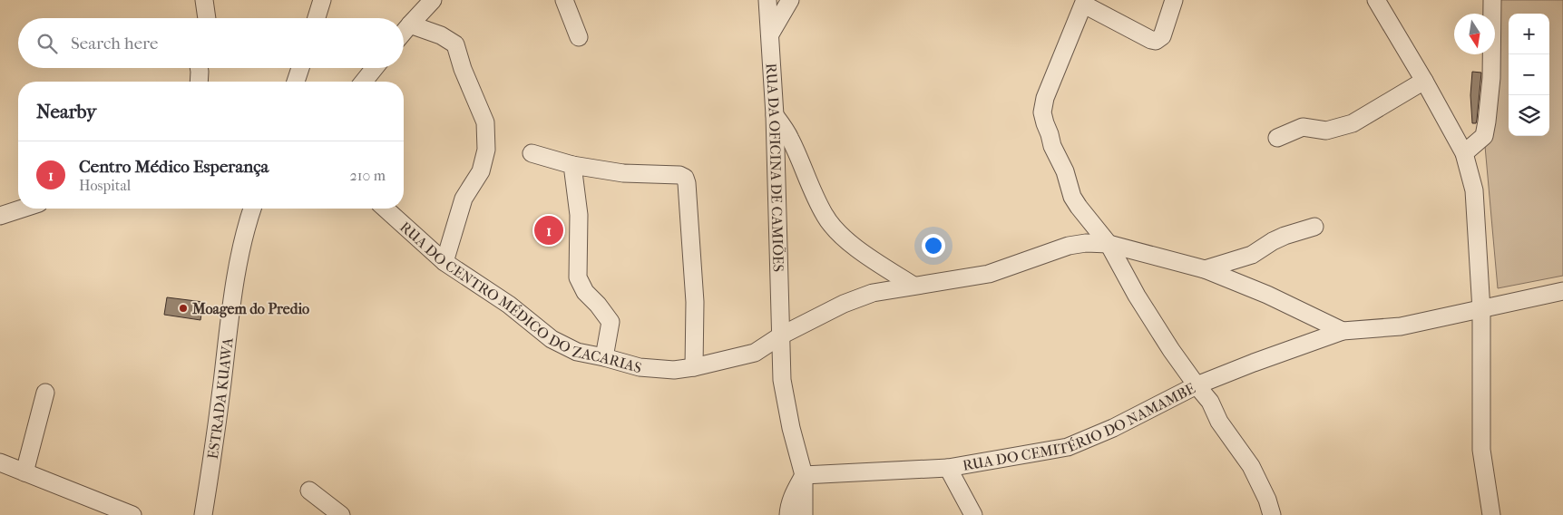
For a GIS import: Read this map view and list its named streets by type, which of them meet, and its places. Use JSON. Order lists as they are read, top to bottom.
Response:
{
  "streets": {
    "street": [
      "RUA DA OFICINA DE CAMIÕES",
      "RUA DO CENTRO MÉDICO DO ZACARIAS",
      "ESTRADA KUAWA",
      "RUA DO CEMITÉRIO DO NAMAMBE"
    ]
  },
  "crossings": [
    ["RUA DA OFICINA DE CAMIÕES", "RUA DO CENTRO MÉDICO DO ZACARIAS"],
    ["RUA DA OFICINA DE CAMIÕES", "RUA DO CEMITÉRIO DO NAMAMBE"],
    ["RUA DO CENTRO MÉDICO DO ZACARIAS", "RUA DO CEMITÉRIO DO NAMAMBE"]
  ],
  "places": ["Moagem do Predio"],
  "north": "bottom",
  "page": {
    "map_buttons": ["+", "−"],
    "search": "Search here",
    "heading": "Nearby",
    "list": [
      {
        "mark": "1",
        "name": "Centro Médico Esperança",
        "note": "Hospital",
        "value": "210 m"
      }
    ],
    "pins": "1"
  }
}
